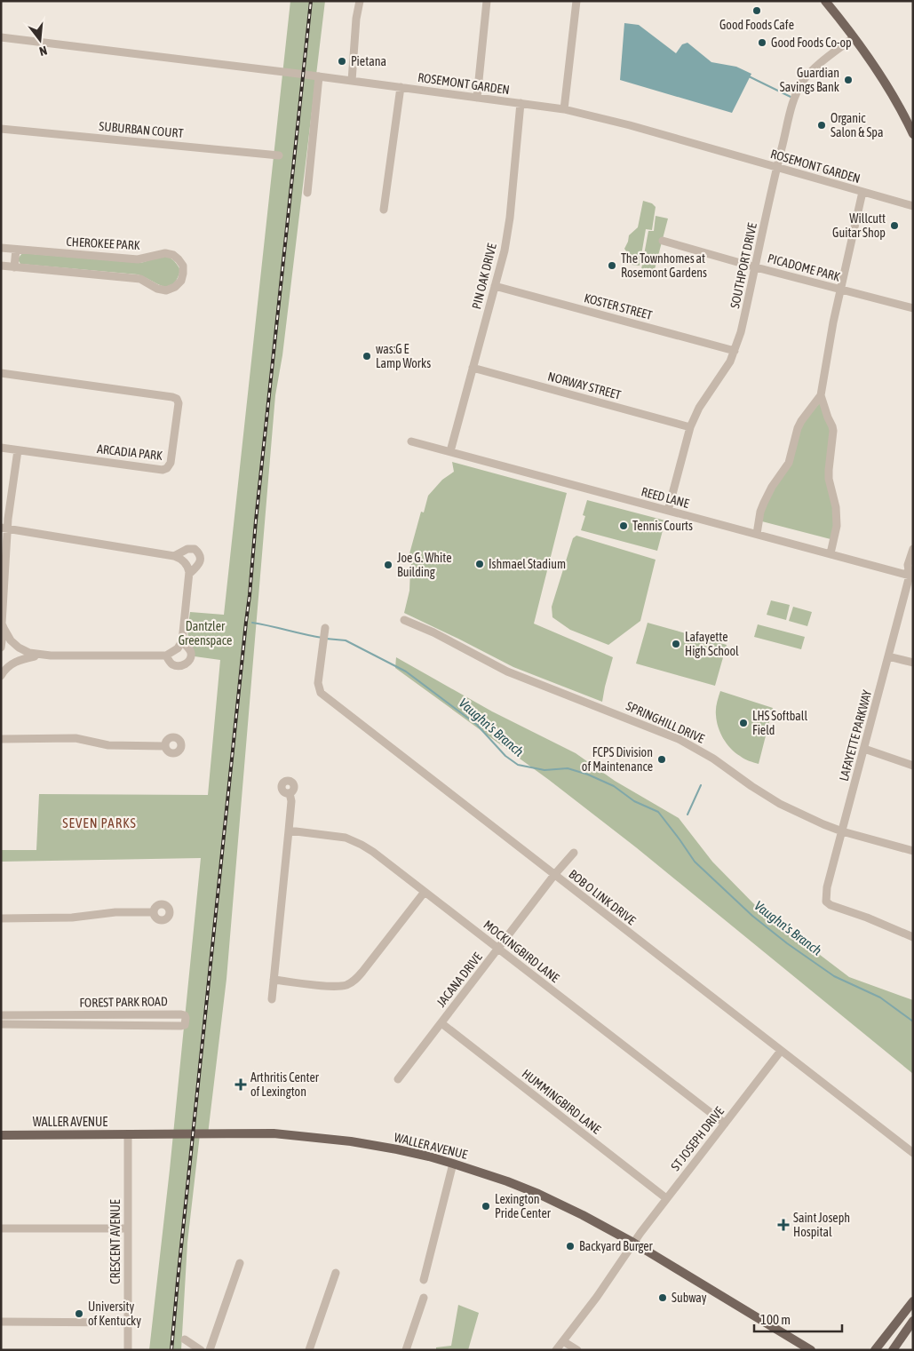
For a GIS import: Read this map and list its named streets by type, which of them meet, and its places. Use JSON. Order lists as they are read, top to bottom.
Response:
{
  "streets": {
    "main road": ["WALLER AVENUE"],
    "street": [
      "ROSEMONT GARDEN",
      "SUBURBAN COURT",
      "CHEROKEE PARK",
      "SOUTHPORT DRIVE",
      "PICADOME PARK",
      "PIN OAK DRIVE",
      "KOSTER STREET",
      "NORWAY STREET",
      "ARCADIA PARK",
      "REED LANE",
      "SPRINGHILL DRIVE",
      "LAFAYETTE PARKWAY",
      "BOB O LINK DRIVE",
      "MOCKINGBIRD LANE",
      "JACANA DRIVE",
      "FOREST PARK ROAD",
      "HUMMINGBIRD LANE",
      "ST JOSEPH DRIVE",
      "CRESCENT AVENUE"
    ]
  },
  "crossings": [
    ["ROSEMONT GARDEN", "SOUTHPORT DRIVE"],
    ["ROSEMONT GARDEN", "PIN OAK DRIVE"],
    ["SOUTHPORT DRIVE", "PICADOME PARK"],
    ["SOUTHPORT DRIVE", "KOSTER STREET"],
    ["SOUTHPORT DRIVE", "NORWAY STREET"],
    ["SOUTHPORT DRIVE", "REED LANE"],
    ["PIN OAK DRIVE", "KOSTER STREET"],
    ["PIN OAK DRIVE", "NORWAY STREET"],
    ["PIN OAK DRIVE", "REED LANE"],
    ["REED LANE", "LAFAYETTE PARKWAY"],
    ["SPRINGHILL DRIVE", "LAFAYETTE PARKWAY"],
    ["BOB O LINK DRIVE", "JACANA DRIVE"],
    ["BOB O LINK DRIVE", "ST JOSEPH DRIVE"],
    ["MOCKINGBIRD LANE", "JACANA DRIVE"],
    ["MOCKINGBIRD LANE", "ST JOSEPH DRIVE"],
    ["JACANA DRIVE", "HUMMINGBIRD LANE"],
    ["HUMMINGBIRD LANE", "ST JOSEPH DRIVE"],
    ["WALLER AVENUE", "ST JOSEPH DRIVE"],
    ["WALLER AVENUE", "CRESCENT AVENUE"]
  ],
  "districts": ["SEVEN PARKS"],
  "water": ["Vaughn's Branch"],
  "parks": ["Dantzler Greenspace"],
  "places": {
    "other": [
      "Good Foods Cafe",
      "Good Foods Co-op",
      "Pietana",
      "Guardian Savings Bank",
      "Organic Salon & Spa",
      "Willcutt Guitar Shop",
      "The Townhomes at Rosemont Gardens",
      "was:G E Lamp Works",
      "Tennis Courts",
      "Ishmael Stadium",
      "Joe G. White Building",
      "Lafayette High School",
      "LHS Softball Field",
      "FCPS Division of Maintenance",
      "Lexington Pride Center",
      "Backyard Burger",
      "Subway",
      "University of Kentucky"
    ],
    "health": ["Arthritis Center of Lexington", "Saint Joseph Hospital"]
  },
  "scale_bar": "100 m",
  "north": "bottom"
}
